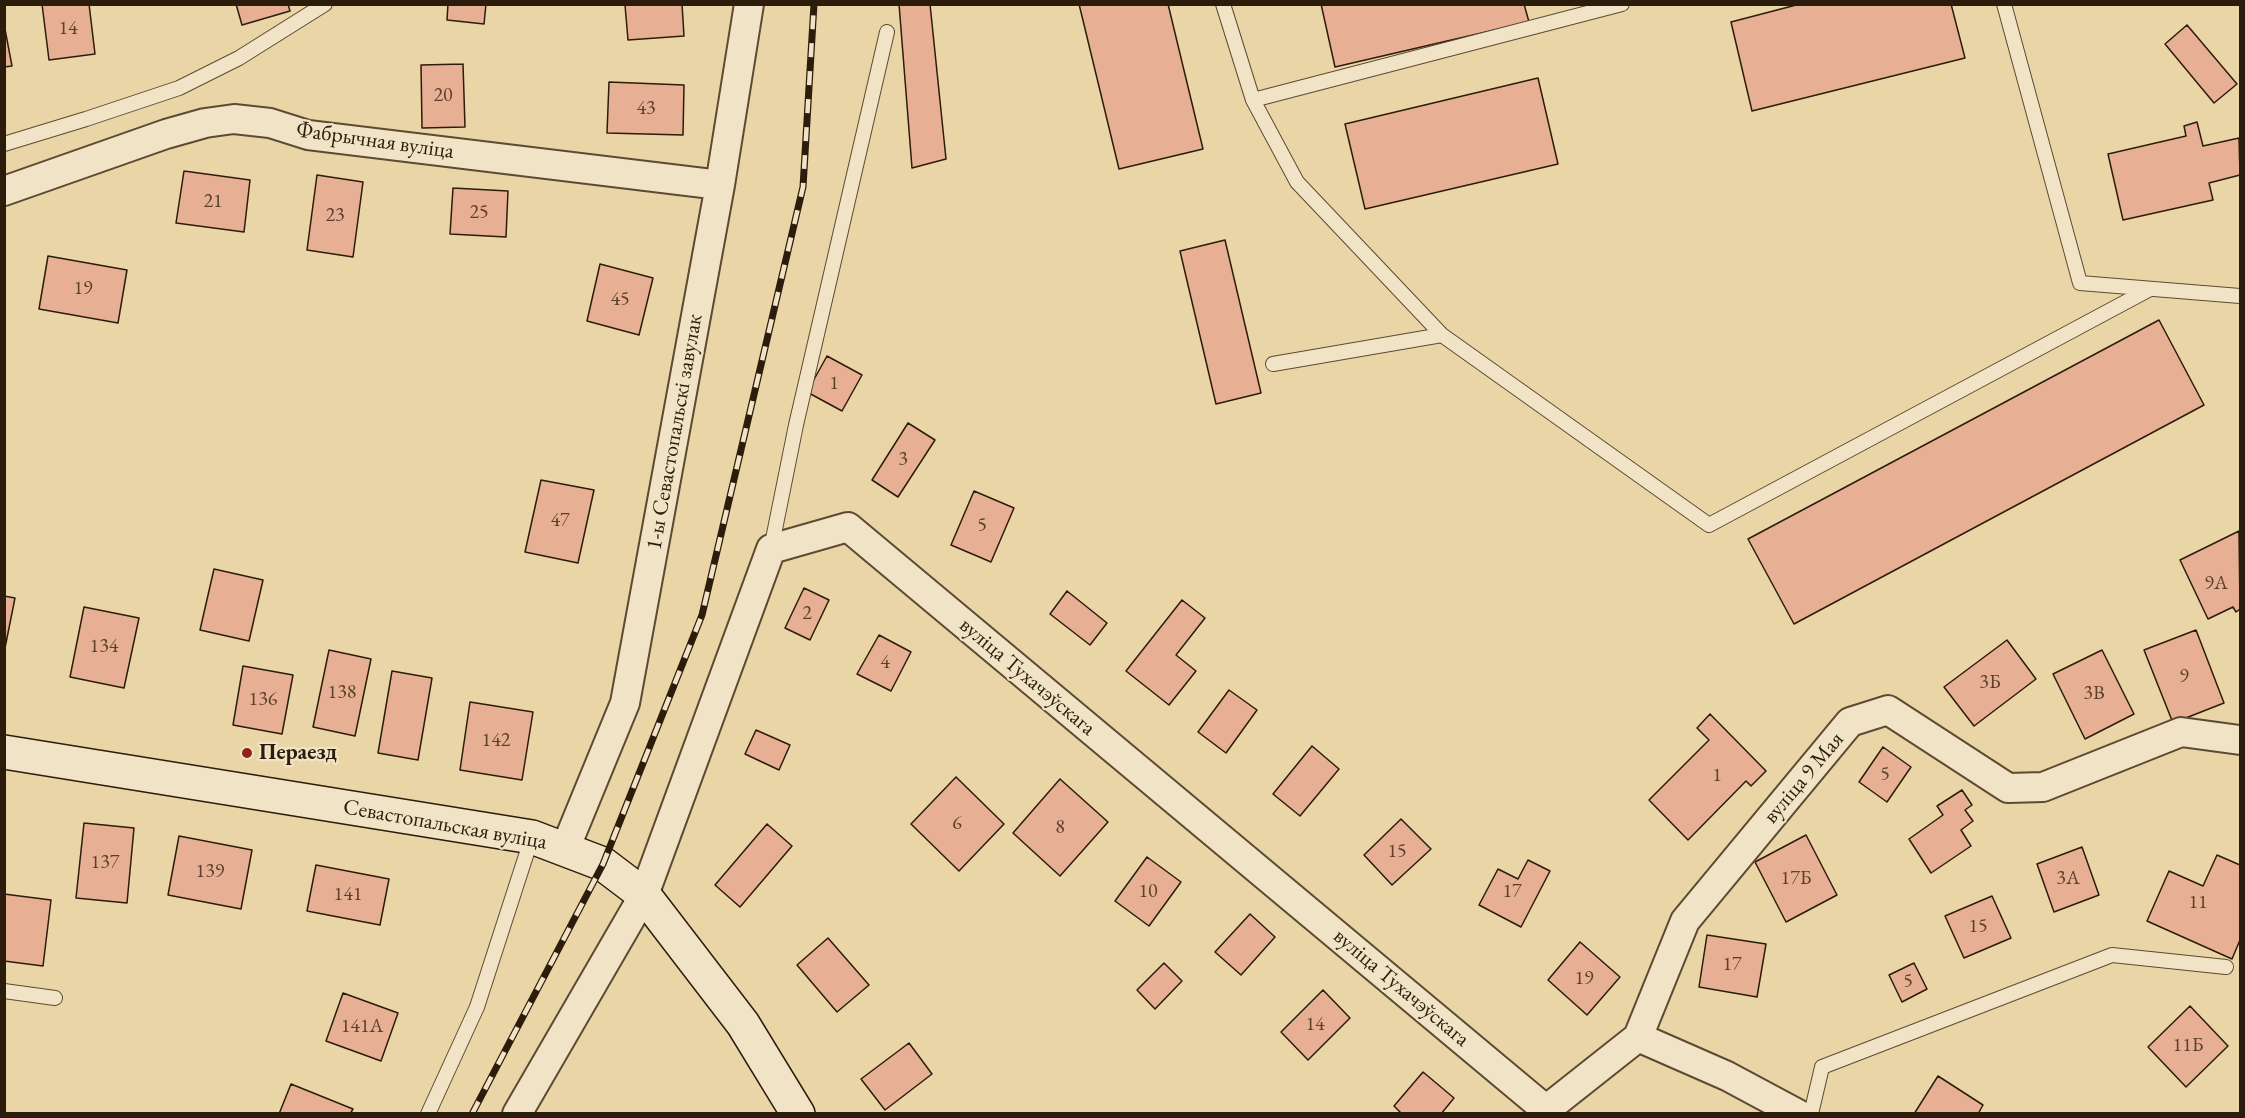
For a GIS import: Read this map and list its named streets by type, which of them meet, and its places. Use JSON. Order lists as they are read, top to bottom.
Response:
{
  "streets": {
    "street": [
      "Фабрычная вуліца",
      "1-ы Севастопальскі завулак",
      "вуліца Тухачэўскага",
      "вуліца 9 Мая",
      "Севастопальская вуліца"
    ]
  },
  "crossings": [
    ["Фабрычная вуліца", "1-ы Севастопальскі завулак"],
    ["1-ы Севастопальскі завулак", "Севастопальская вуліца"],
    ["вуліца Тухачэўскага", "вуліца 9 Мая"]
  ],
  "places": ["Пераезд"],
  "house_numbers": [
    "14",
    "20",
    "43",
    "21",
    "25",
    "23",
    "19",
    "45",
    "1",
    "3",
    "47",
    "5",
    "9А",
    "2",
    "134",
    "4",
    "9",
    "3Б",
    "138",
    "3В",
    "136",
    "142",
    "5",
    "1",
    "6",
    "8",
    "15",
    "137",
    "139",
    "17Б",
    "3А",
    "10",
    "17",
    "141",
    "11",
    "15",
    "17",
    "19",
    "5",
    "14",
    "141А",
    "11Б"
  ]
}
